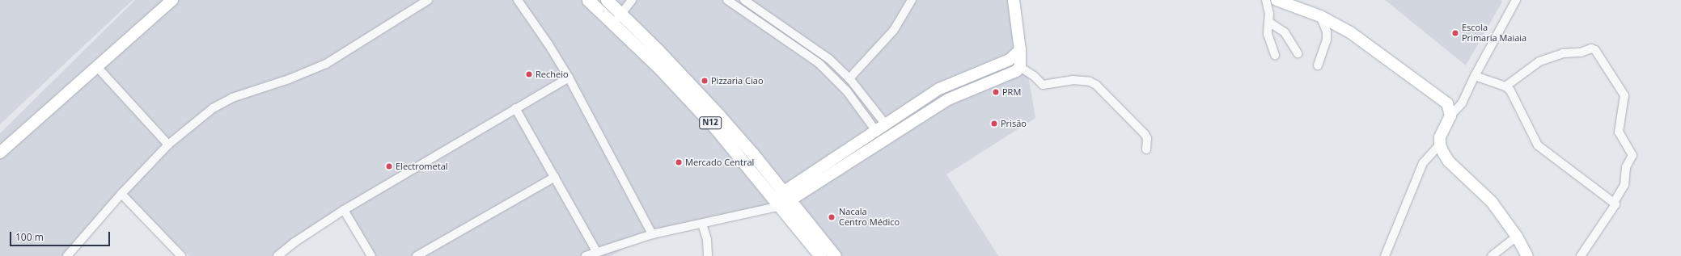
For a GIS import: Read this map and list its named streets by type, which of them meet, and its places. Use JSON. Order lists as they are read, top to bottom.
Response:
{
  "streets": {
    "main road": ["N12"]
  },
  "places": [
    "Escola Primaria Maiaia",
    "Recheio",
    "Pizzaria Ciao",
    "PRM",
    "Prisão",
    "Mercado Central",
    "Electrometal",
    "Nacala Centro Médico"
  ],
  "scale_bar": "100 m"
}
